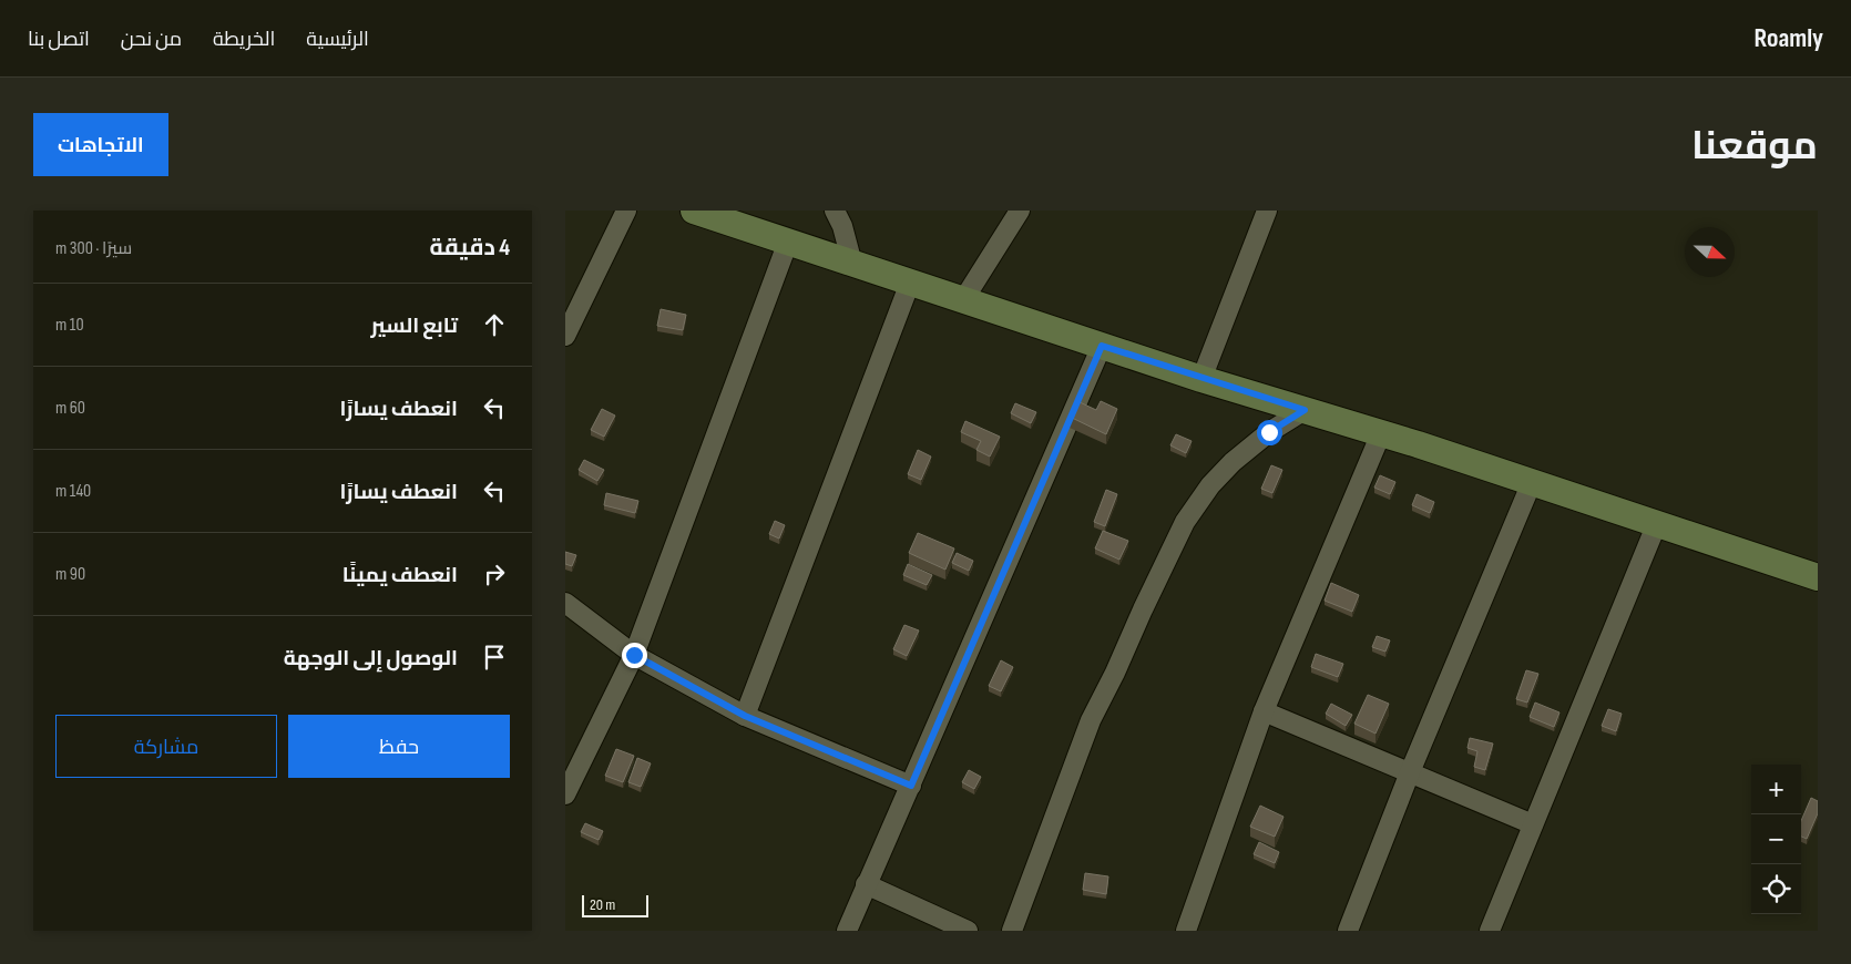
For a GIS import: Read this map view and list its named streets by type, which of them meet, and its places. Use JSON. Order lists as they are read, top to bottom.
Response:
{
  "scale_bar": "20 m",
  "north": "right",
  "page": {
    "header": "Roamly",
    "nav": [
      "الرئيسية",
      "الخريطة",
      "من نحن",
      "اتصل بنا"
    ],
    "title": "موقعنا",
    "buttons": [
      "الاتجاهات",
      ["حفظ", "مشاركة"]
    ],
    "heading": ["4 دقيقة", "سيرًا · 300 m"],
    "list": [
      ["تابع السير", "10 m"],
      ["انعطف يسارًا", "60 m"],
      ["انعطف يسارًا", "140 m"],
      ["انعطف يمينًا", "90 m"],
      "الوصول إلى الوجهة"
    ],
    "map_buttons": ["+", "−"],
    "scale": "20 m"
  }
}
